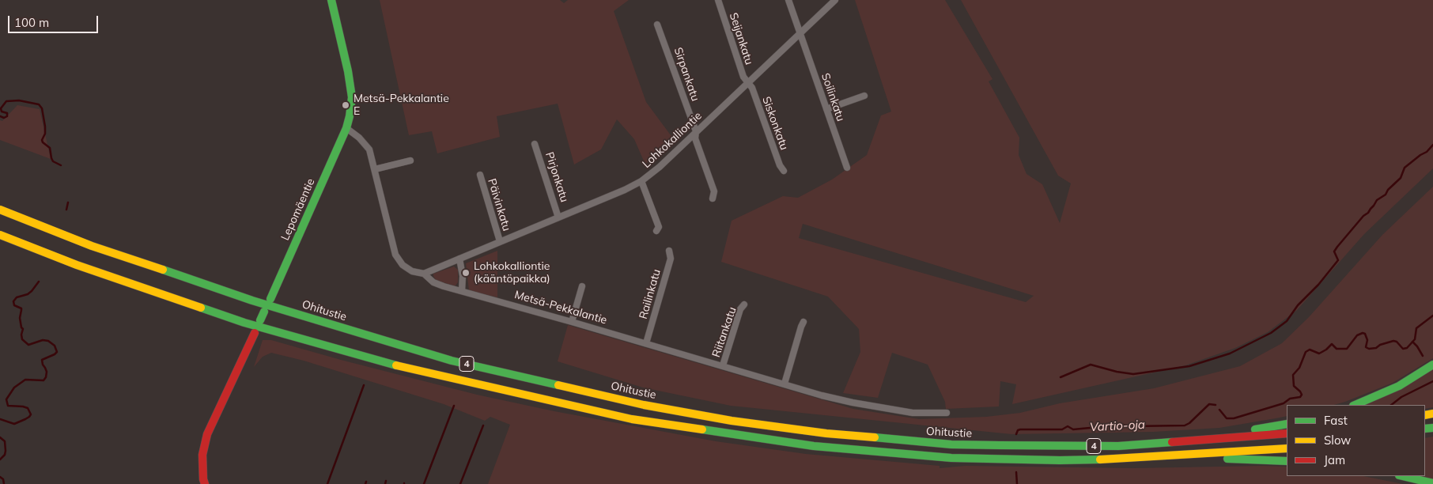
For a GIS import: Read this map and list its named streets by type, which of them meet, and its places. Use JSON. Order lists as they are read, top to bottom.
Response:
{
  "streets": {
    "main road": ["Lepomäentie", "Ohitustie", "4"],
    "street": [
      "Seijankatu",
      "Sirpankatu",
      "Soilinkatu",
      "Siskonkatu",
      "Lohkokalliontie",
      "Pirjonkatu",
      "Päivinkatu",
      "Railinkatu",
      "Metsä-Pekkalantie",
      "Riitankatu"
    ]
  },
  "crossings": [
    ["Seijankatu", "Siskonkatu"],
    ["Seijankatu", "Lohkokalliontie"],
    ["Sirpankatu", "Lohkokalliontie"],
    ["Soilinkatu", "Lohkokalliontie"],
    ["Siskonkatu", "Lohkokalliontie"],
    ["Lohkokalliontie", "Pirjonkatu"],
    ["Lohkokalliontie", "Päivinkatu"],
    ["Lohkokalliontie", "Metsä-Pekkalantie"],
    ["Lepomäentie", "Metsä-Pekkalantie"],
    ["Railinkatu", "Metsä-Pekkalantie"],
    ["Metsä-Pekkalantie", "Riitankatu"]
  ],
  "water": ["Vartio-oja"],
  "places": ["Metsä-Pekkalantie E", "Lohkokalliontie (kääntöpaikka)"],
  "legend": ["Fast", "Slow", "Jam"],
  "scale_bar": "100 m"
}
